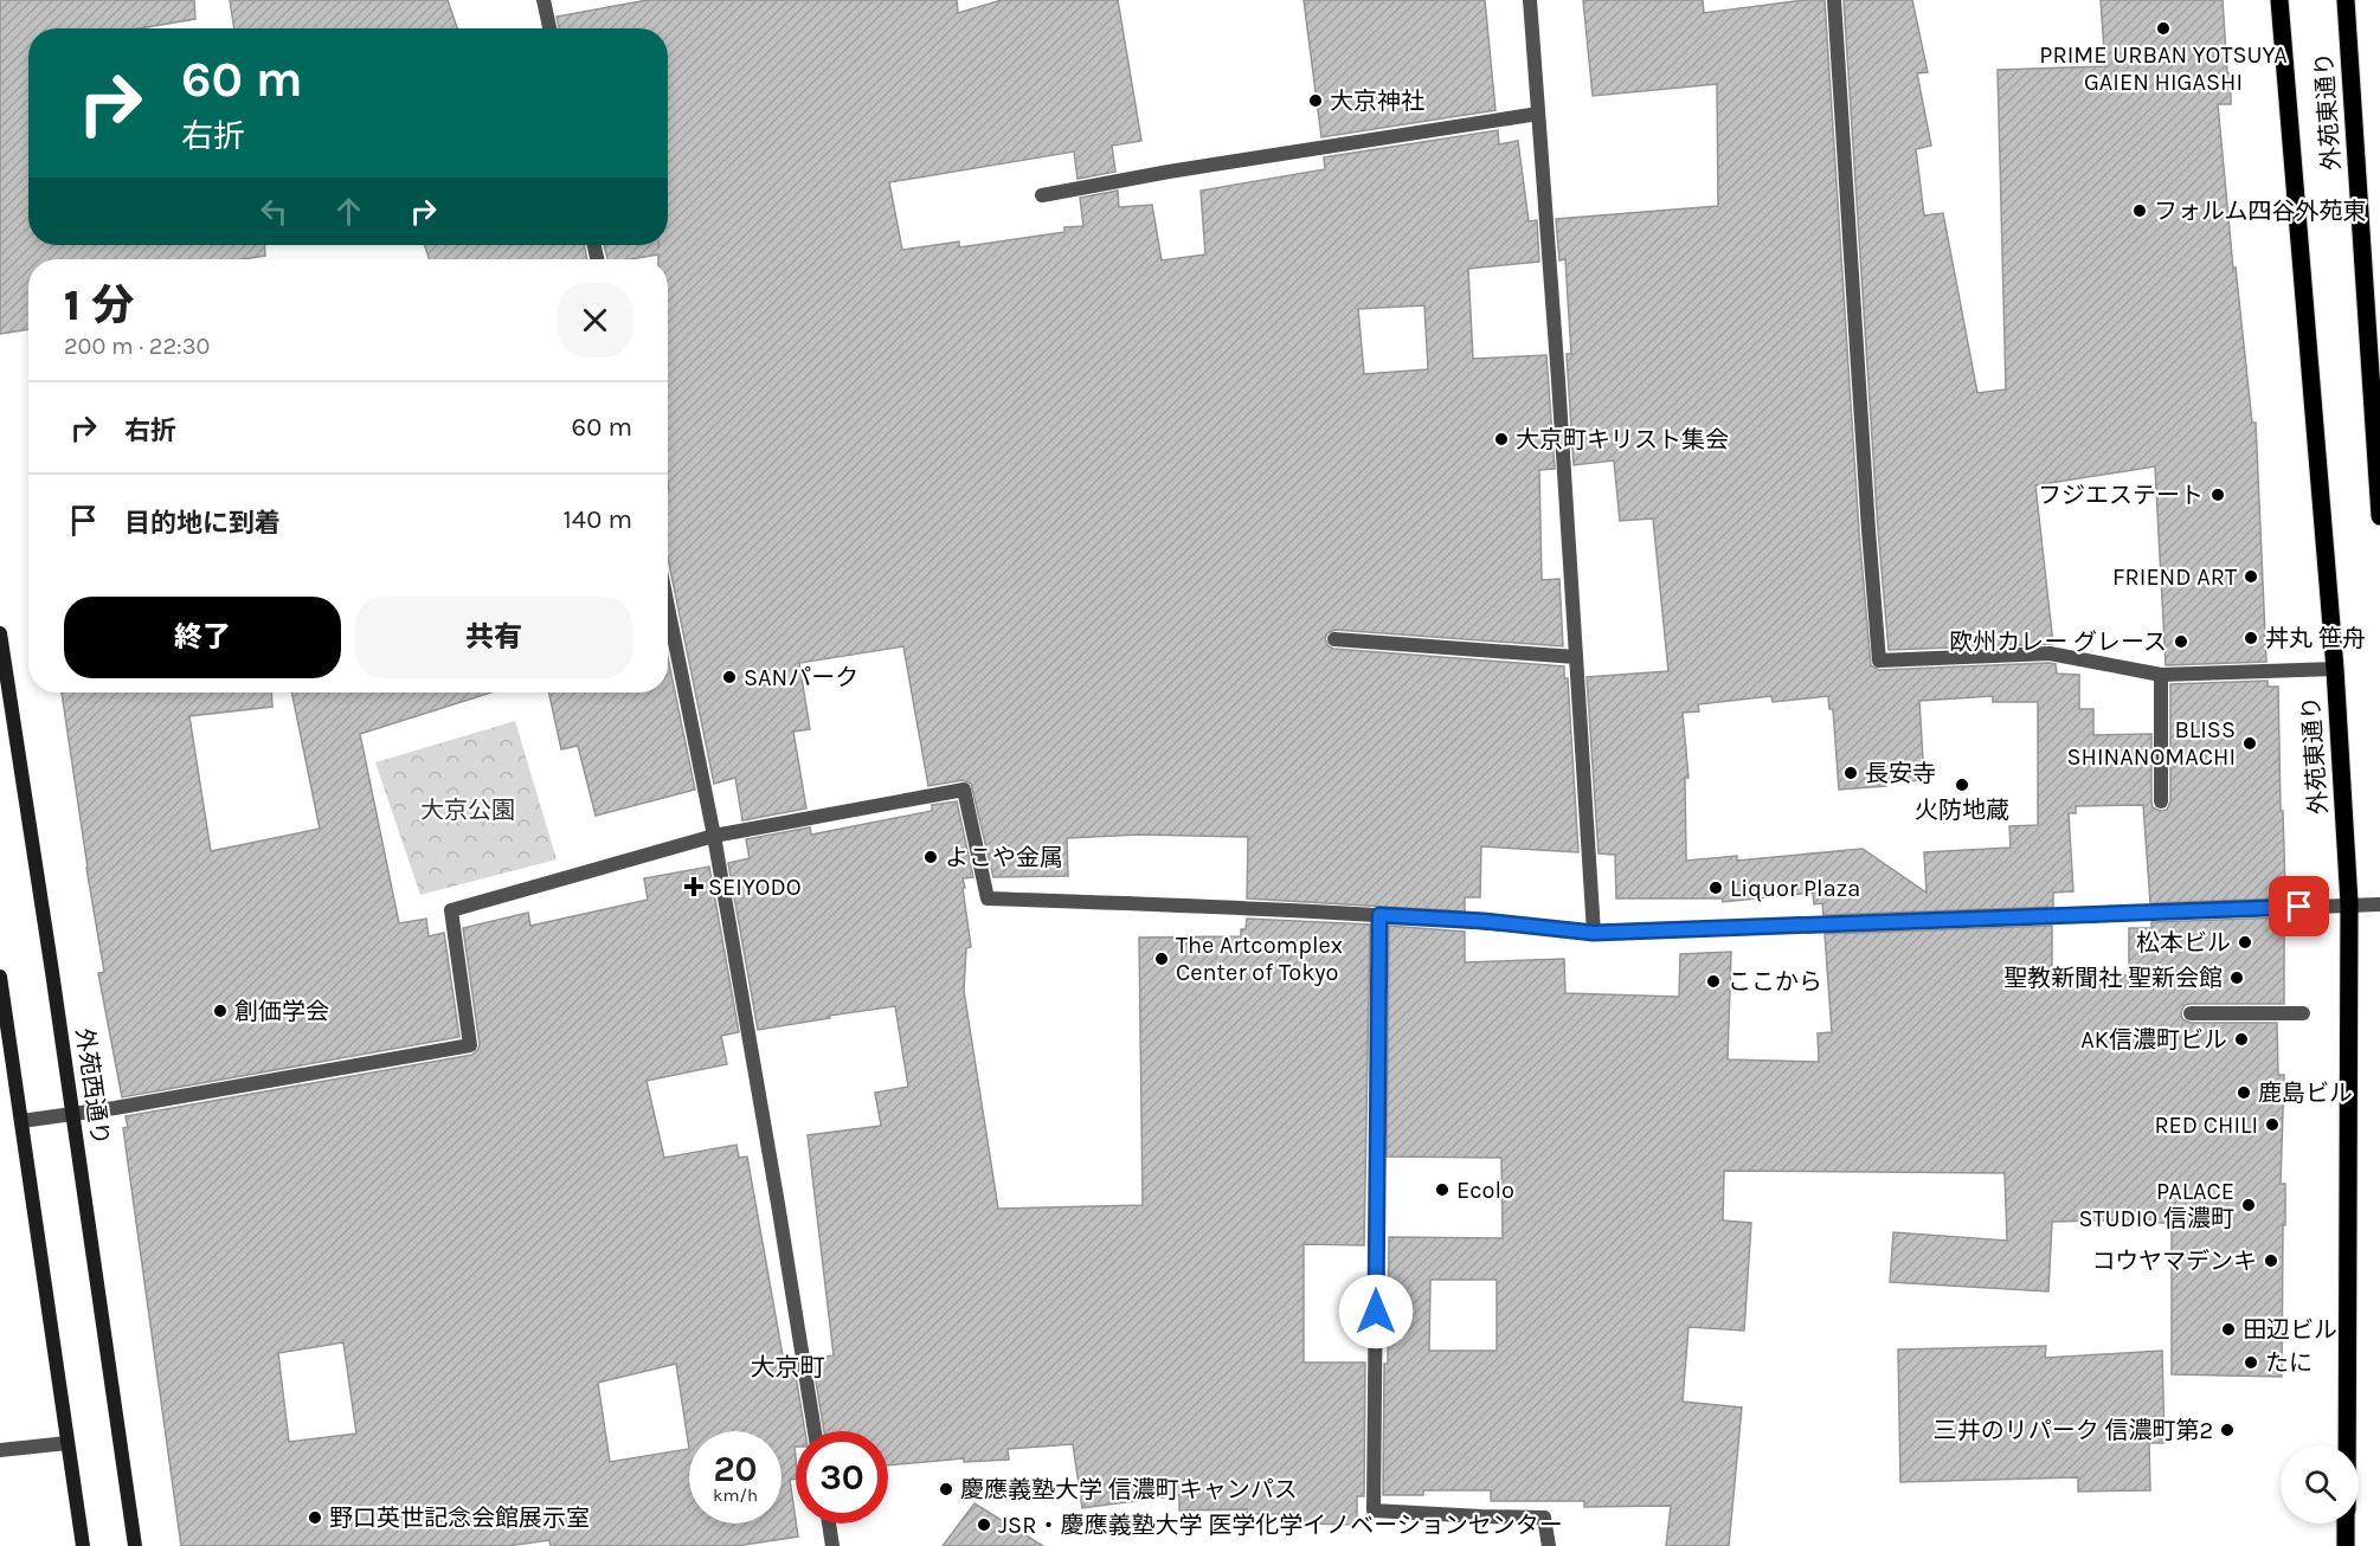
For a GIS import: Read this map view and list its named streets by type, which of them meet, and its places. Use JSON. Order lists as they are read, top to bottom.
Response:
{
  "streets": {
    "main road": ["外苑東通り", "外苑西通り"]
  },
  "districts": ["大京町"],
  "parks": ["大京公園"],
  "places": {
    "other": [
      "PRIME URBAN YOTSUYA GAIEN HIGASHI",
      "大京神社",
      "フォルム四谷外苑東",
      "大京町キリスト集会",
      "フジエステート",
      "FRIEND ART",
      "丼丸 笹舟",
      "欧州カレー グレース",
      "SANパーク",
      "BLISS SHINANOMACHI",
      "長安寺",
      "火防地蔵",
      "よこや金属",
      "Liquor Plaza",
      "松本ビル",
      "The Artcomplex Center of Tokyo",
      "聖教新聞社 聖新会館",
      "ここから",
      "創価学会",
      "AK信濃町ビル",
      "鹿島ビル",
      "RED CHILI",
      "Ecolo",
      "PALACE STUDIO 信濃町",
      "コウヤマデンキ",
      "田辺ビル",
      "たに",
      "三井のリパーク 信濃町第2",
      "慶應義塾大学 信濃町キャンパス",
      "野口英世記念会館展示室",
      "JSR・慶應義塾大学 医学化学イノベーションセンター"
    ],
    "health": ["SEIYODO"]
  },
  "page": {
    "turn": ["60 m", "右折"],
    "heading": ["1 分", "200 m · 22:30"],
    "list": [
      {
        "name": "右折",
        "value": "60 m"
      },
      {
        "name": "目的地に到着",
        "value": "140 m"
      }
    ],
    "buttons": ["終了", "共有"],
    "speed": "20 km/h",
    "limit": "30"
  }
}
